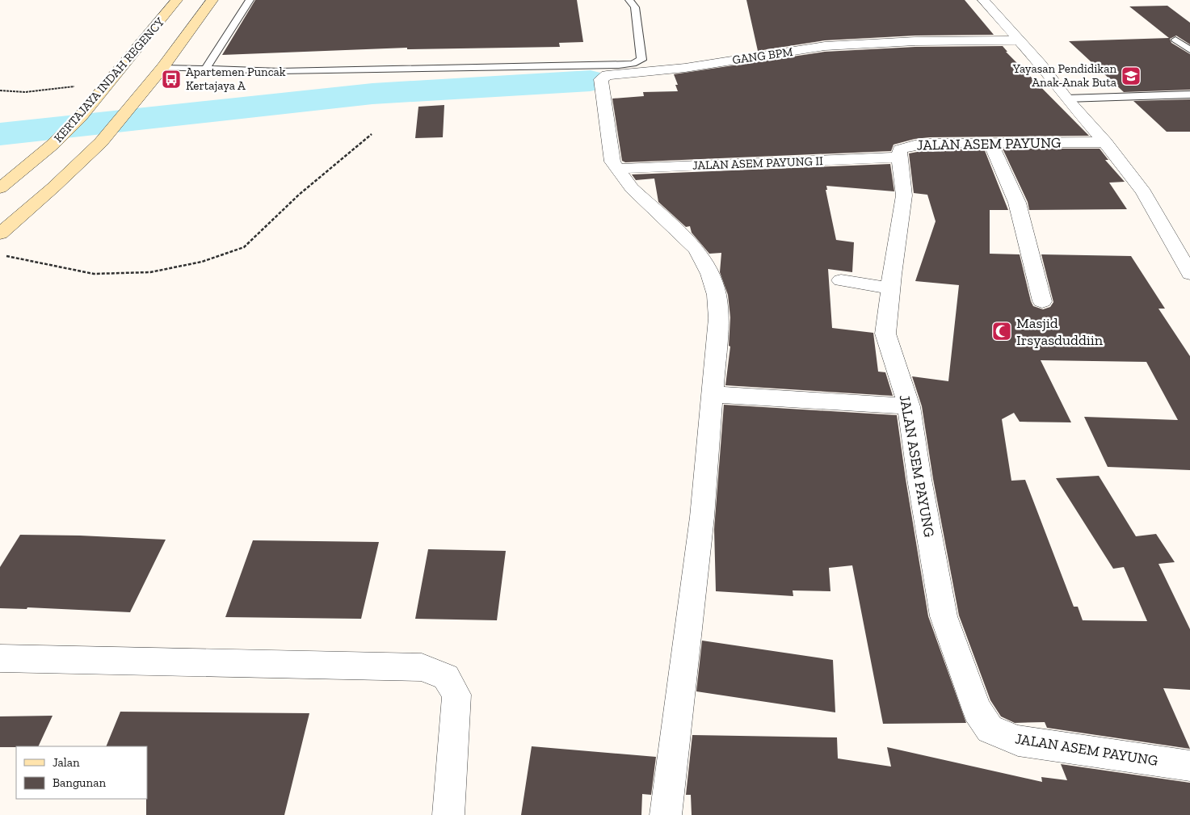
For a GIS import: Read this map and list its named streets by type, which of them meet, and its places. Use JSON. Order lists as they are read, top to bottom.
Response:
{
  "streets": {
    "street": [
      "GANG BPM",
      "KERTAJAYA INDAH REGENCY",
      "JALAN ASEM PAYUNG",
      "JALAN ASEM PAYUNG II"
    ]
  },
  "crossings": [
    ["GANG BPM", "JALAN ASEM PAYUNG II"],
    ["JALAN ASEM PAYUNG", "JALAN ASEM PAYUNG II"]
  ],
  "places": {
    "school or university": ["Yayasan Pendidikan Anak-Anak Buta"],
    "bus stop": ["Apartemen Puncak Kertajaya A"],
    "mosque": ["Masjid Irsyasduddiin"]
  },
  "legend": ["Jalan", "Bangunan"]
}
